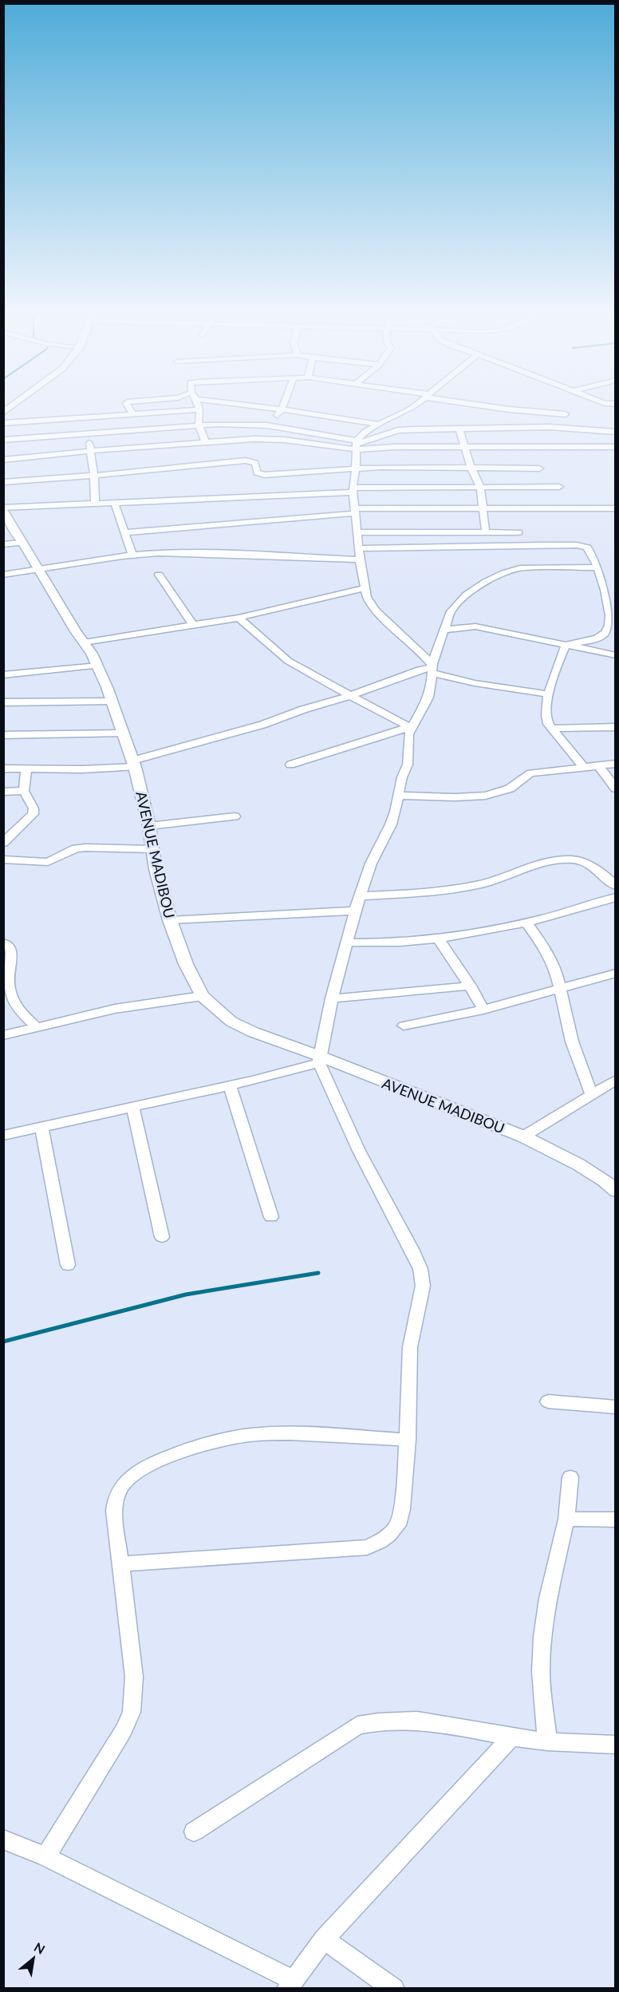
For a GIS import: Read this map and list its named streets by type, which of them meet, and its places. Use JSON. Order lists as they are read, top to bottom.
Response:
{
  "streets": {
    "street": ["AVENUE MADIBOU"]
  },
  "north": "top right"
}
